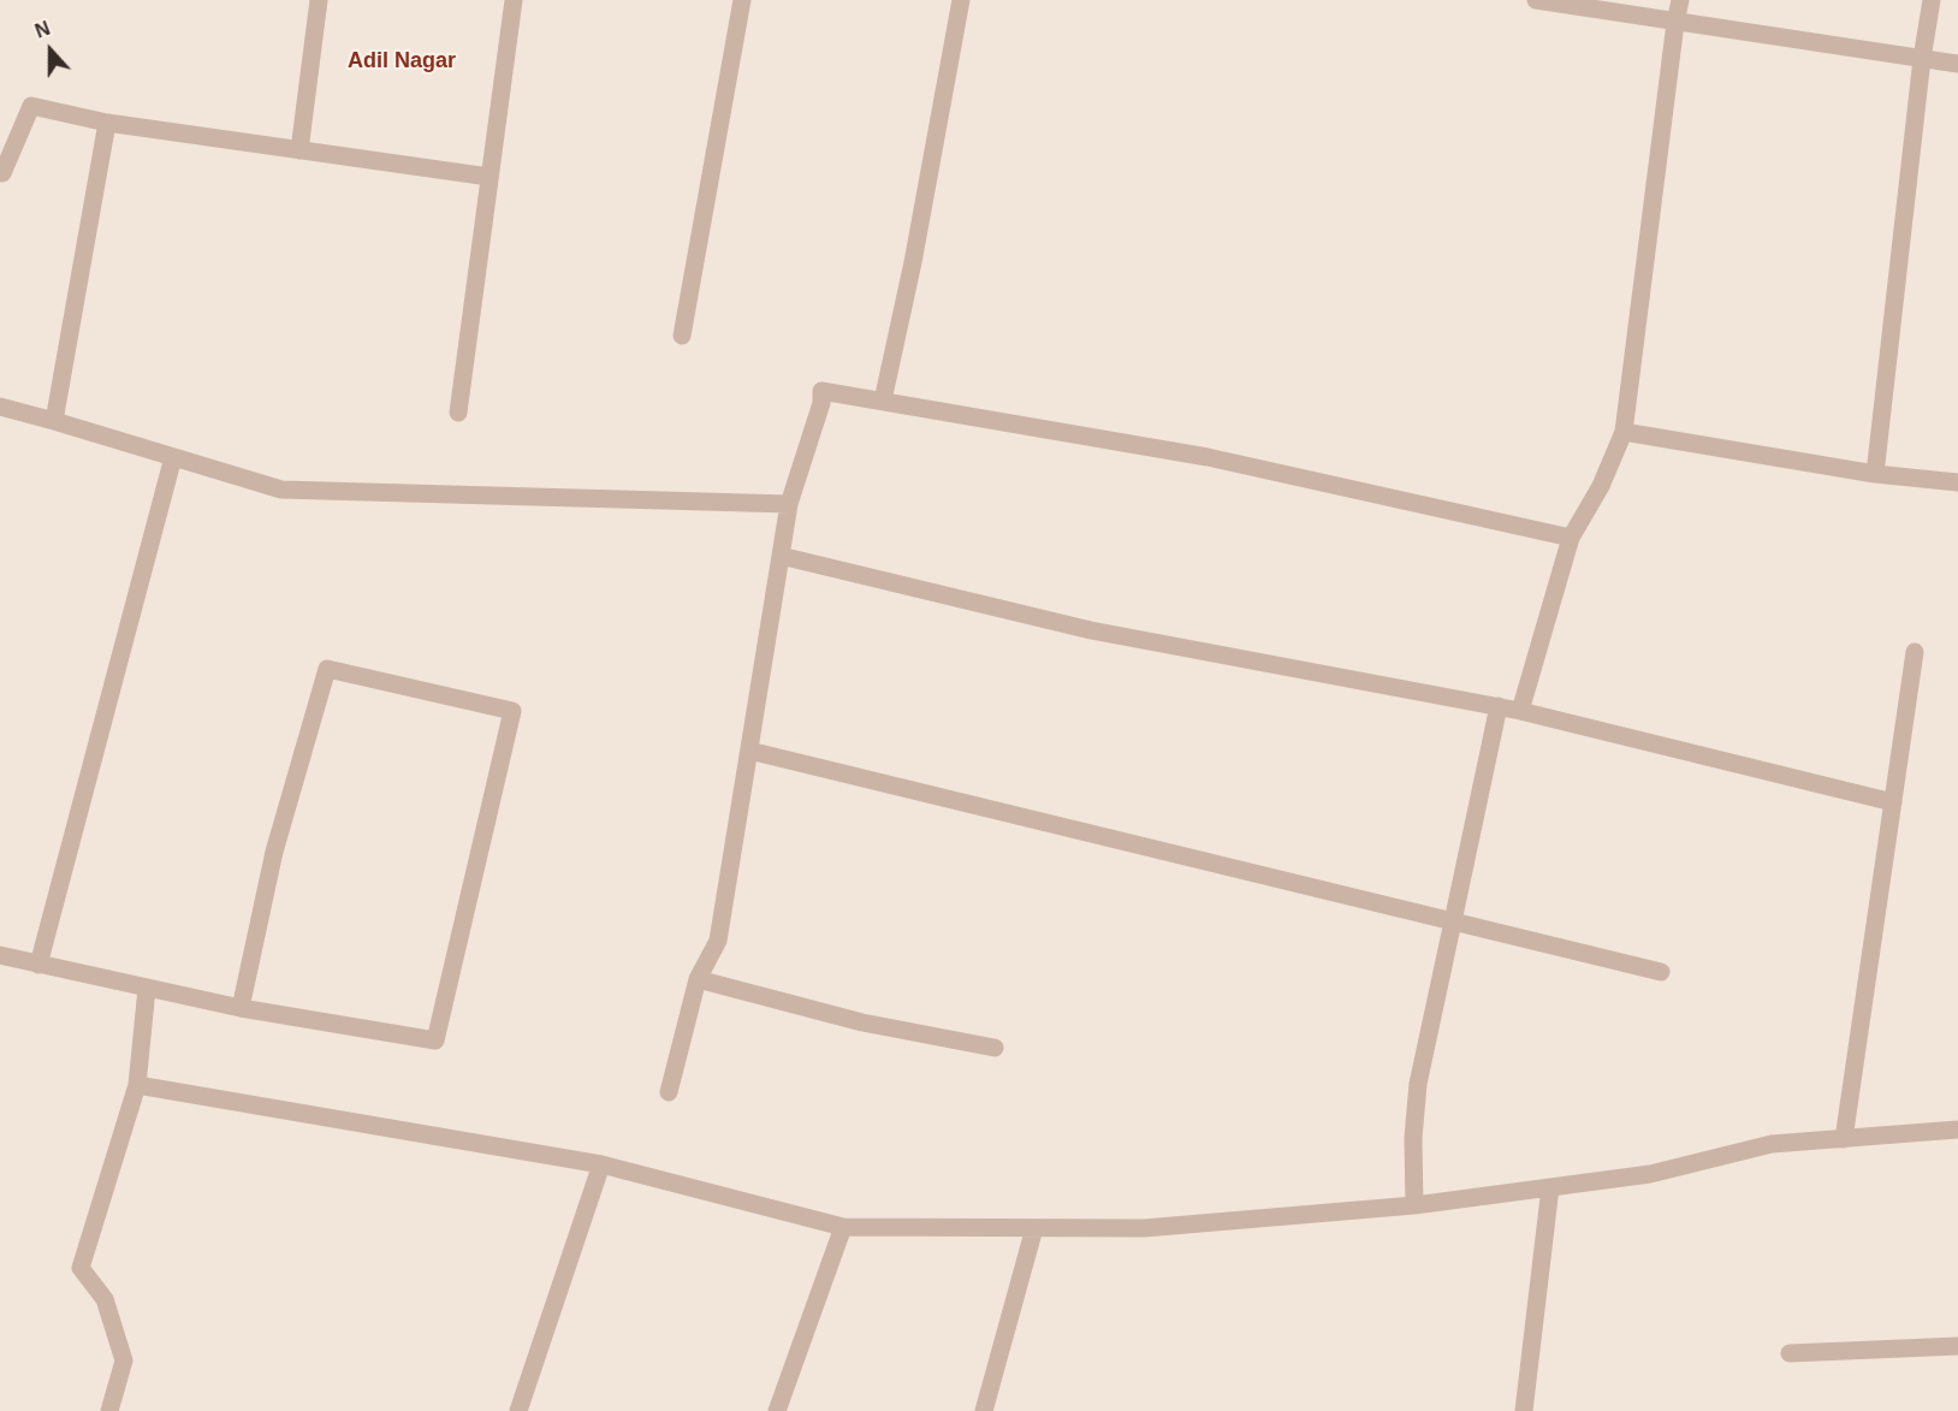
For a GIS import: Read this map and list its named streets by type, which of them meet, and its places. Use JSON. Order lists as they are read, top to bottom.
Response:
{
  "districts": ["Adil Nagar"],
  "north": "top"
}
